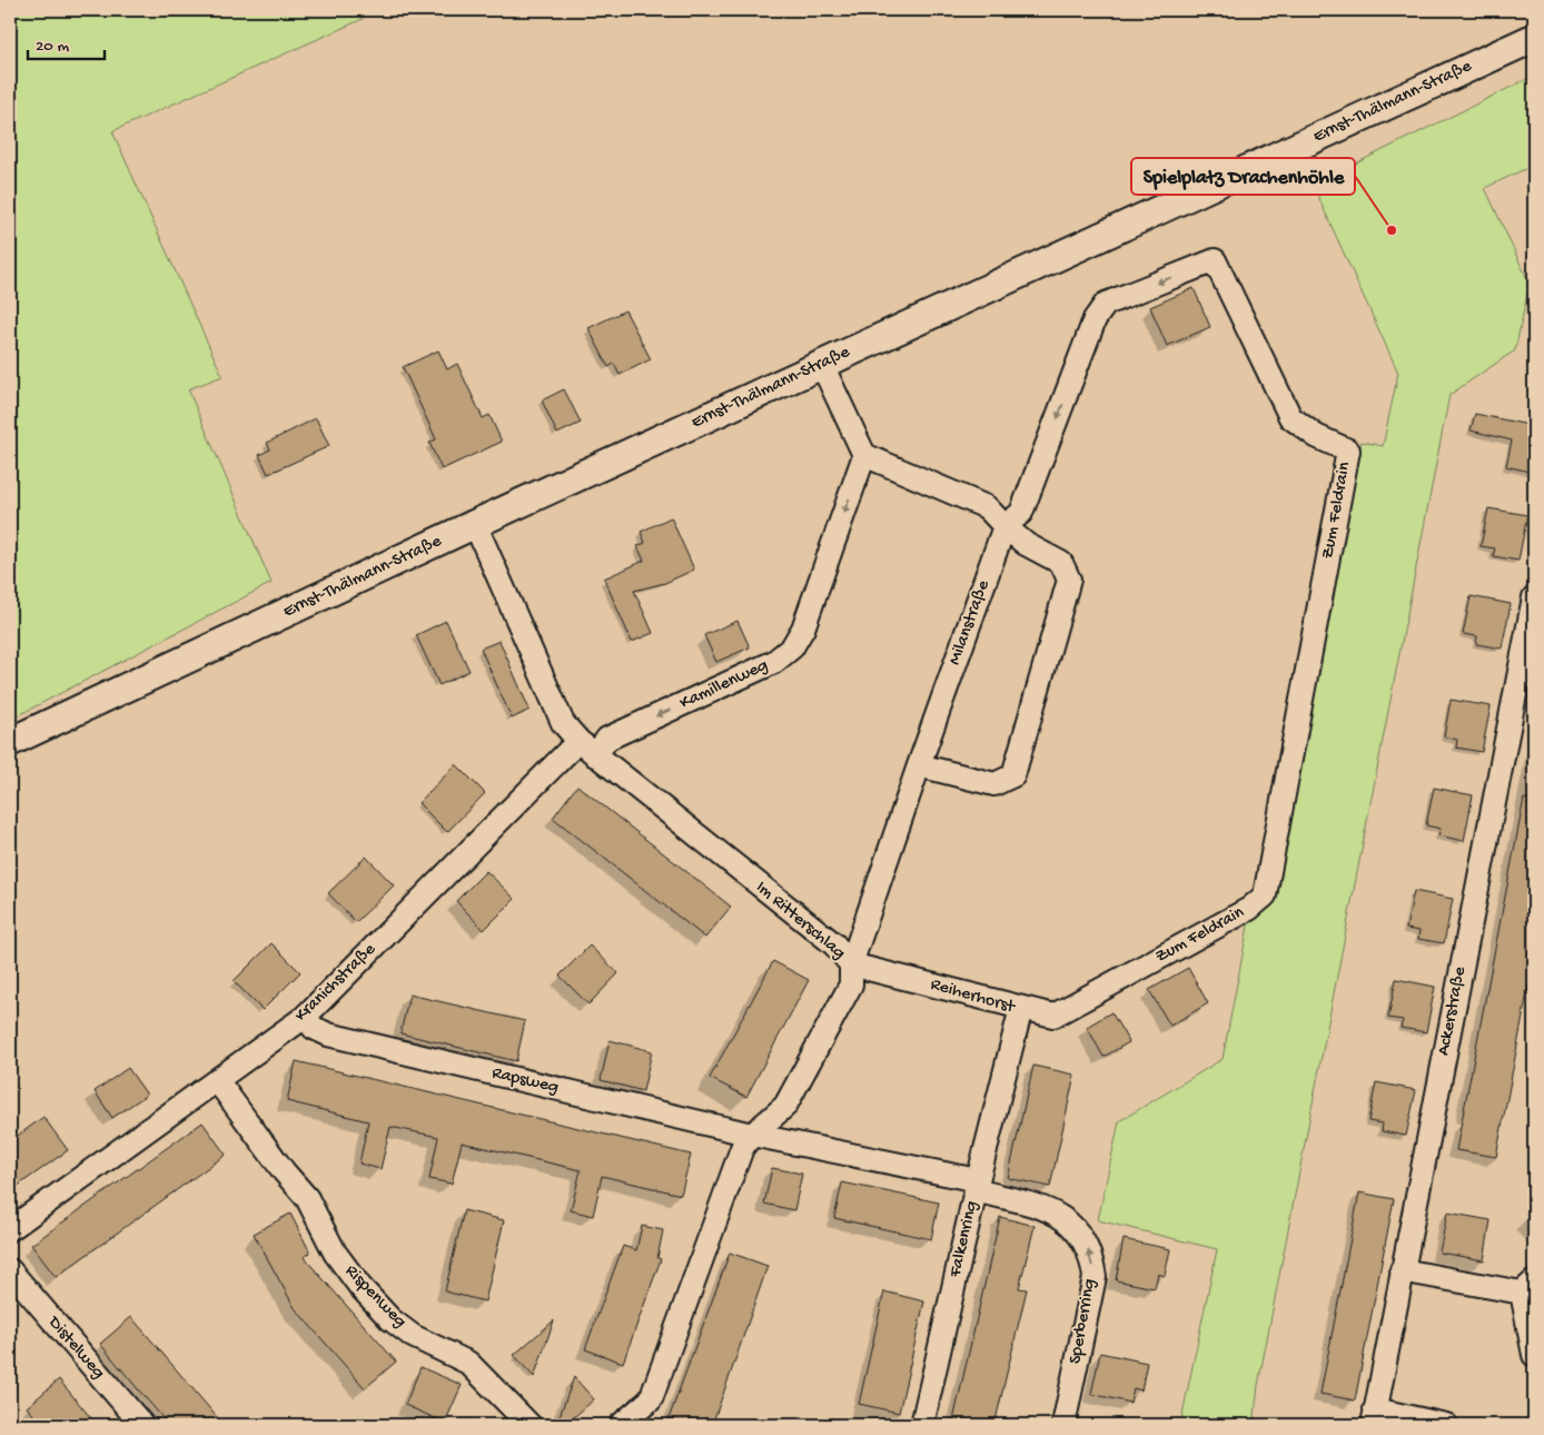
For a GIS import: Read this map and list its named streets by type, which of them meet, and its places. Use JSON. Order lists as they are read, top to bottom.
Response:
{
  "streets": {
    "street": [
      "Ernst-Thälmann-Straße",
      "Zum Feldrain",
      "Milanstraße",
      "Kamillenweg",
      "Im Ritterschlag",
      "Kranichstraße",
      "Reiherhorst",
      "Ackerstraße",
      "Rapsweg",
      "Falkenring",
      "Rispenweg",
      "Sperberring",
      "Distelweg"
    ]
  },
  "crossings": [
    ["Ernst-Thälmann-Straße", "Im Ritterschlag"],
    ["Zum Feldrain", "Milanstraße"],
    ["Zum Feldrain", "Reiherhorst"],
    ["Milanstraße", "Im Ritterschlag"],
    ["Milanstraße", "Reiherhorst"],
    ["Kamillenweg", "Im Ritterschlag"],
    ["Im Ritterschlag", "Kranichstraße"],
    ["Im Ritterschlag", "Reiherhorst"],
    ["Im Ritterschlag", "Rapsweg"],
    ["Im Ritterschlag", "Falkenring"],
    ["Kranichstraße", "Rapsweg"],
    ["Kranichstraße", "Rispenweg"],
    ["Reiherhorst", "Falkenring"],
    ["Reiherhorst", "Sperberring"],
    ["Rapsweg", "Falkenring"],
    ["Falkenring", "Sperberring"]
  ],
  "one_way": ["Kamillenweg", "Sperberring"],
  "places": ["Spielplatz Drachenhöhle"],
  "scale_bar": "20 m"
}
